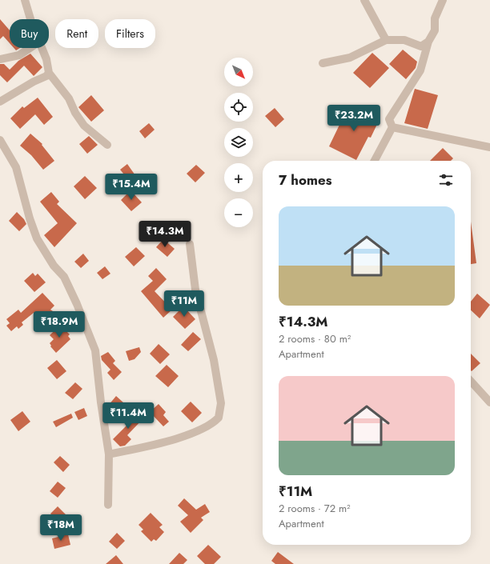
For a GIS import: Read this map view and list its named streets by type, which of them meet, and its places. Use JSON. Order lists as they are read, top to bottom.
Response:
{
  "north": "bottom right",
  "page": {
    "chip": ["Buy", "Rent", "Filters"],
    "map_buttons": ["+", "−"],
    "price": [
      "₹23.2M",
      "₹15.4M",
      "₹14.3M",
      "₹11M",
      "₹18.9M",
      "₹11.4M",
      "₹18M"
    ],
    "heading": "7 homes",
    "list": [
      {
        "name": "₹14.3M",
        "note": "2 rooms · 80 m² · Apartment"
      },
      {
        "name": "₹11M",
        "note": "2 rooms · 72 m² · Apartment"
      }
    ]
  }
}
